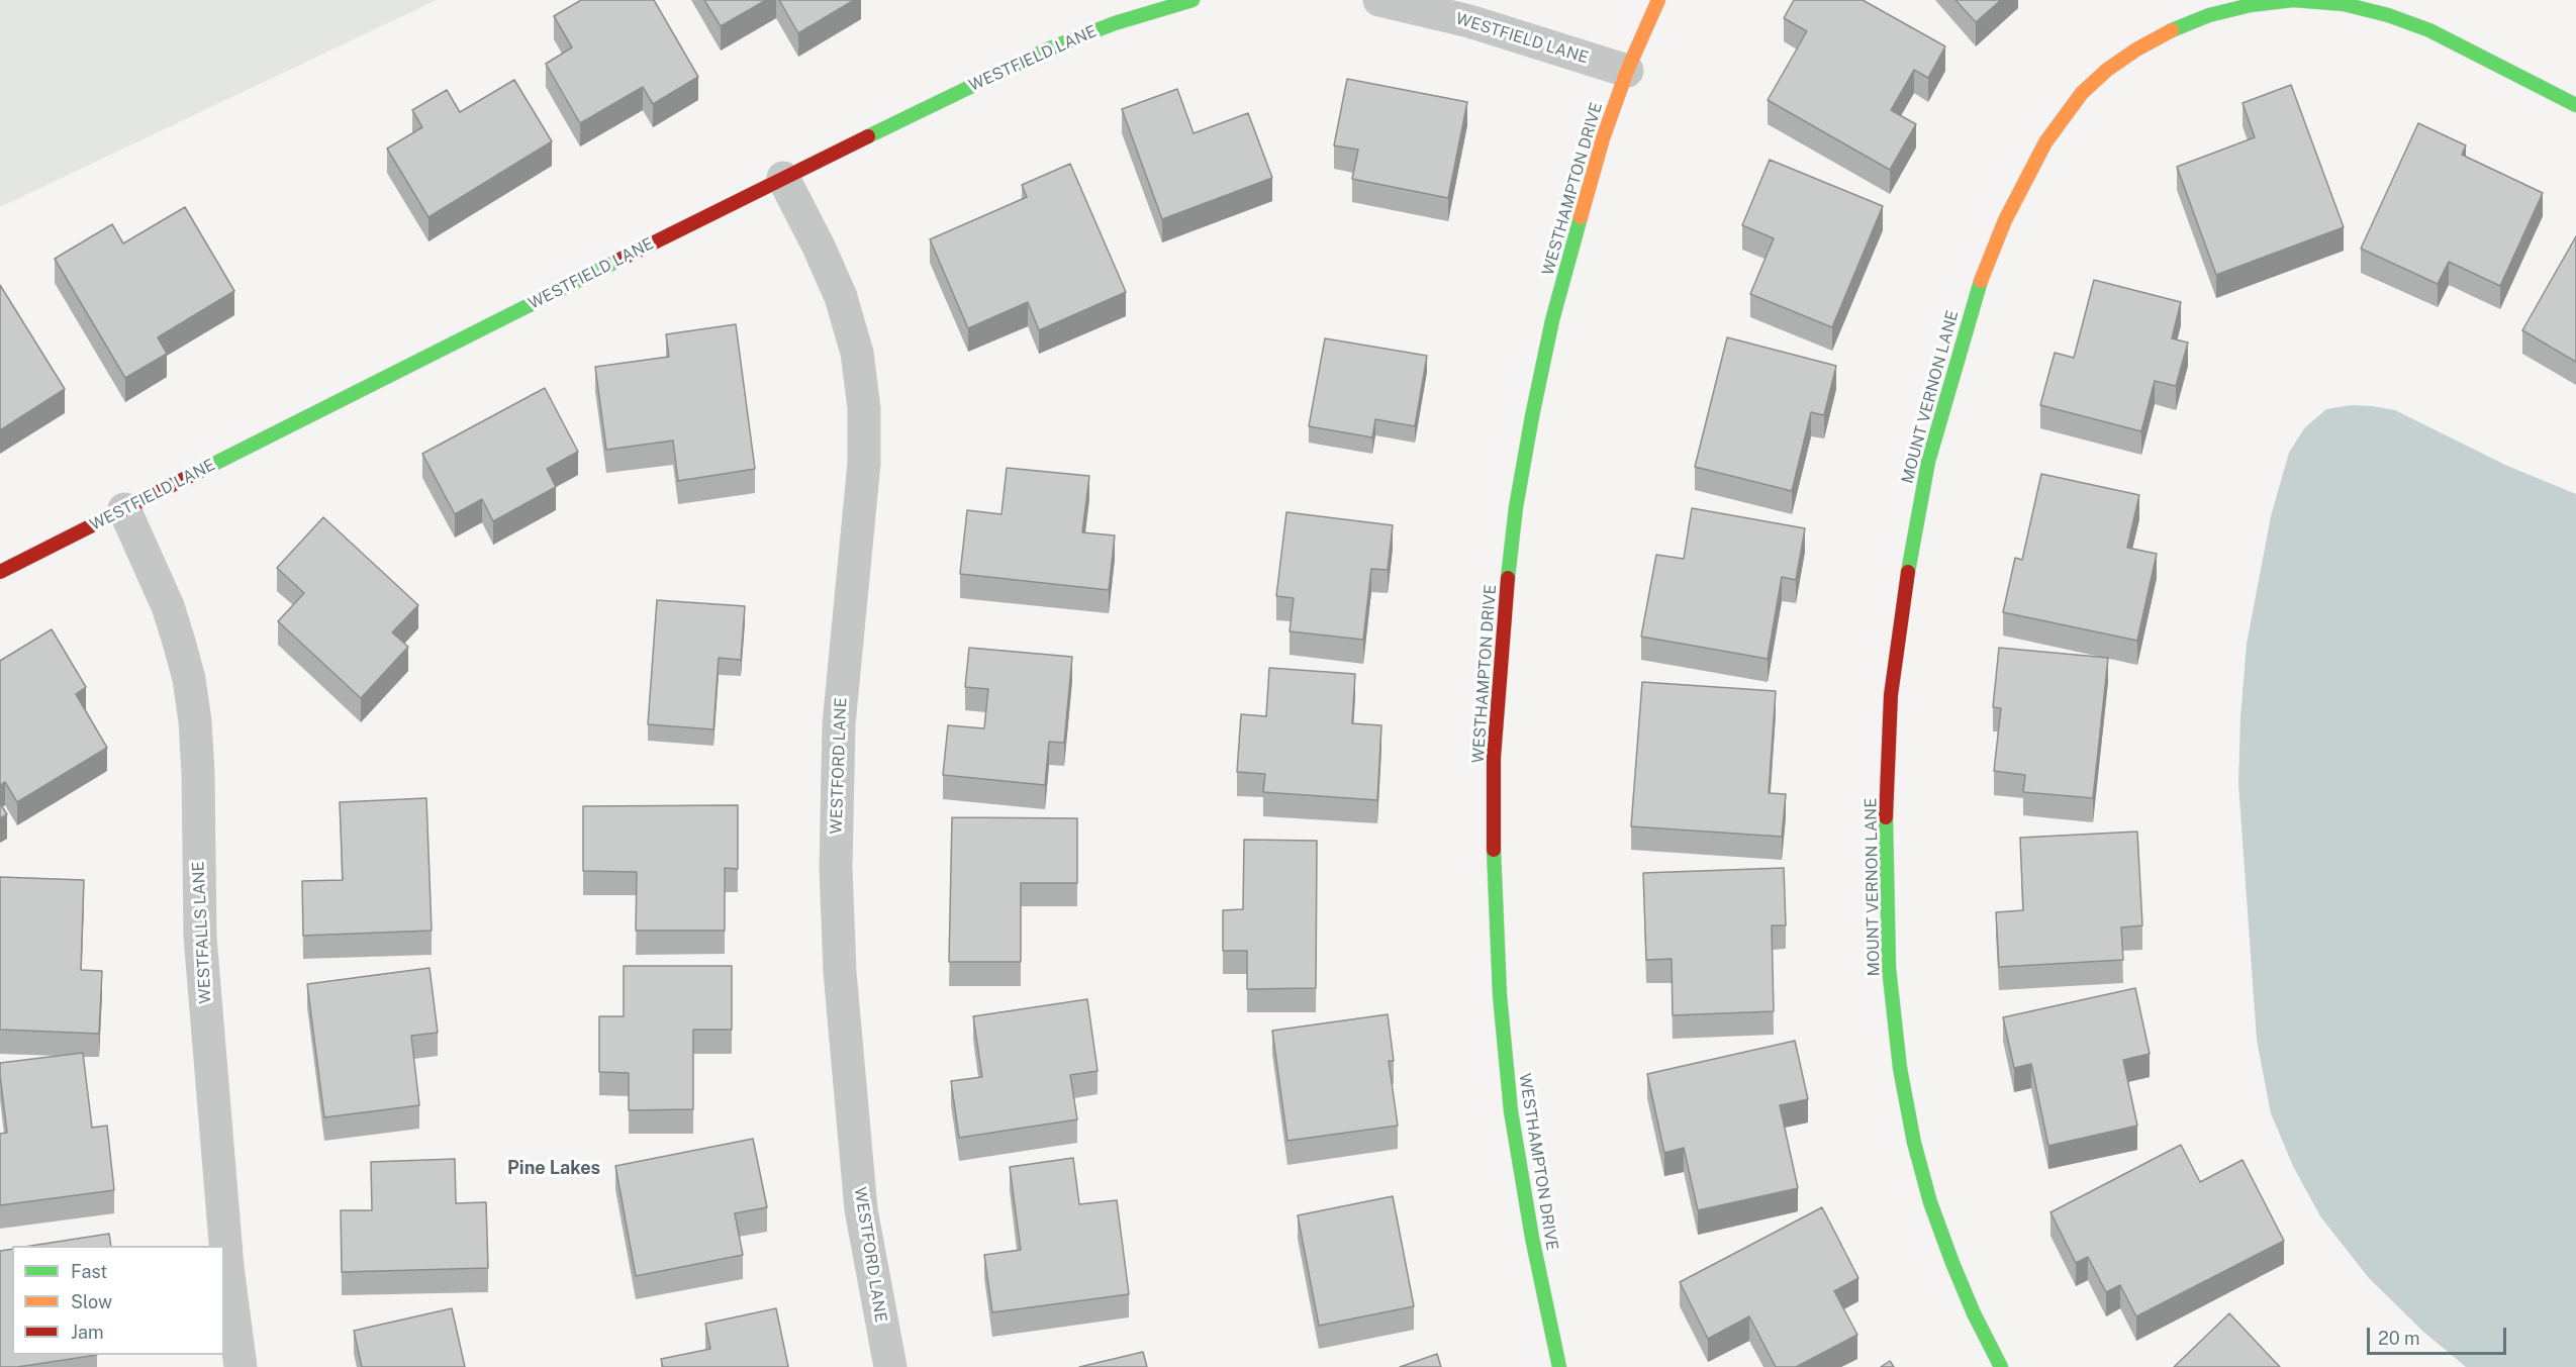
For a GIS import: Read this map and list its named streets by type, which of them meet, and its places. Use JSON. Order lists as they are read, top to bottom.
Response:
{
  "streets": {
    "street": [
      "WESTFIELD LANE",
      "WESTHAMPTON DRIVE",
      "MOUNT VERNON LANE",
      "WESTFORD LANE",
      "WESTFALLS LANE"
    ]
  },
  "crossings": [
    ["WESTFIELD LANE", "WESTHAMPTON DRIVE"],
    ["WESTFIELD LANE", "WESTFORD LANE"],
    ["WESTFIELD LANE", "WESTFALLS LANE"]
  ],
  "districts": ["Pine Lakes"],
  "legend": ["Fast", "Slow", "Jam"],
  "scale_bar": "20 m"
}
